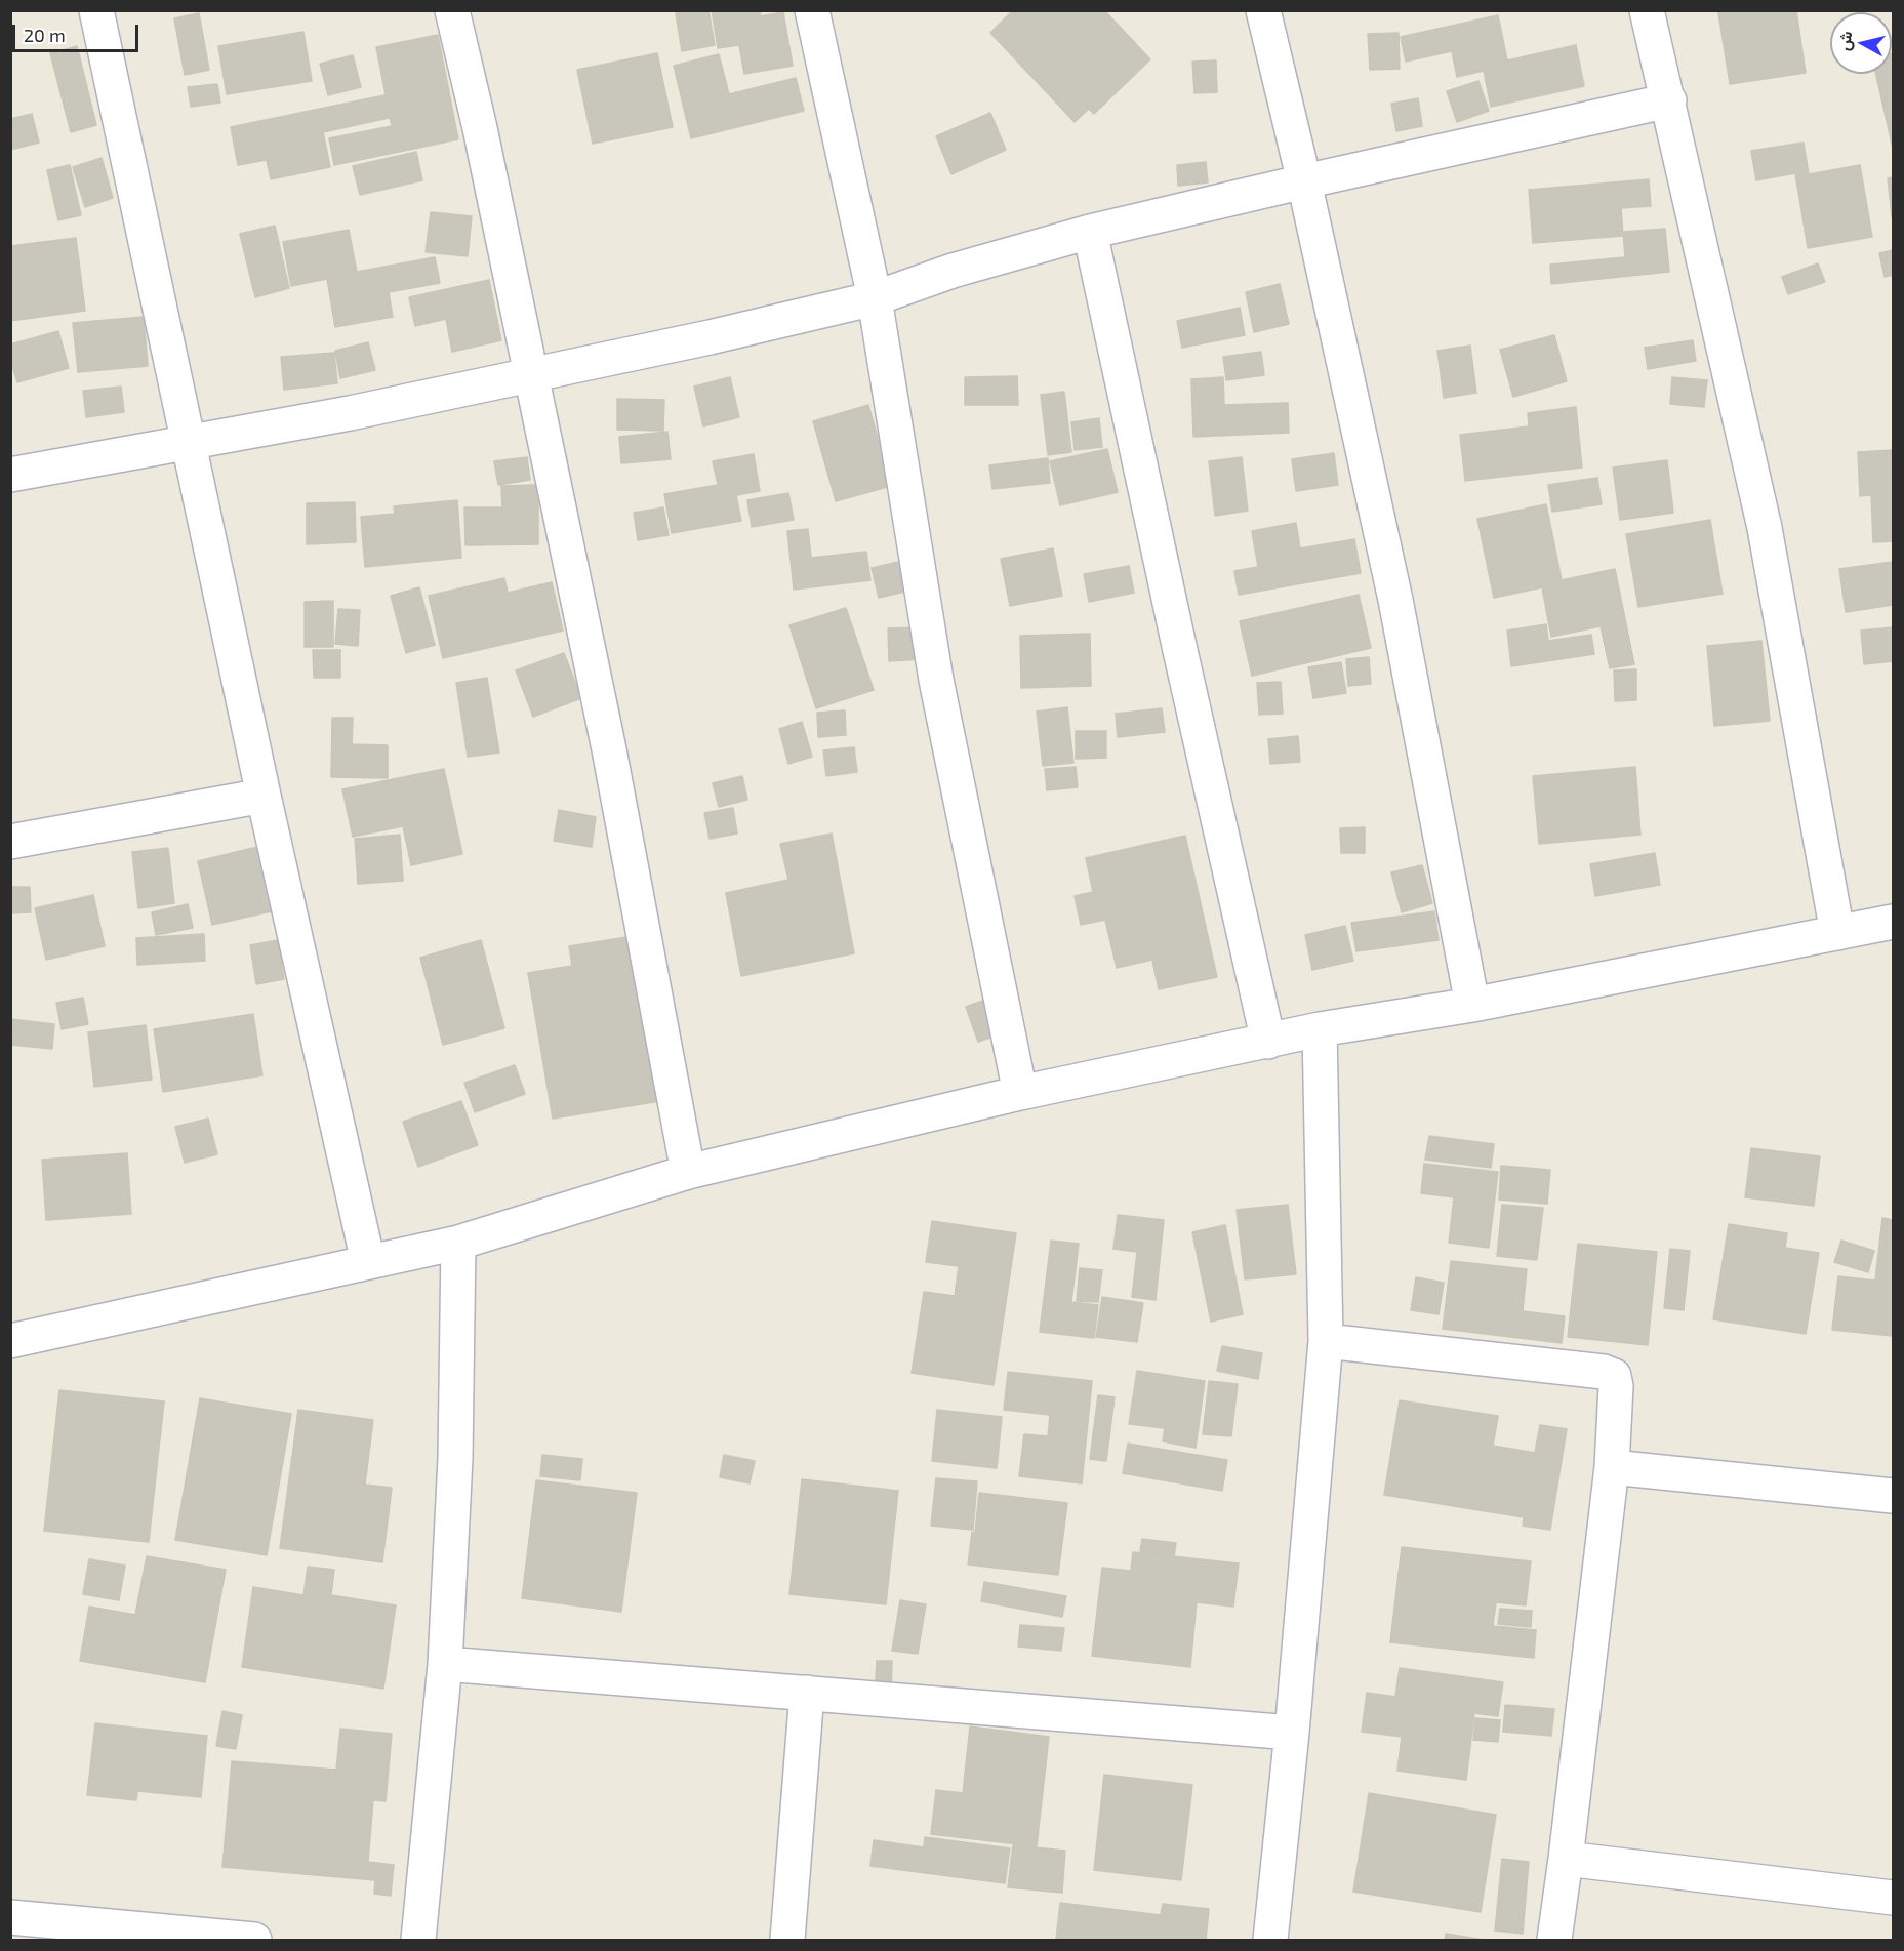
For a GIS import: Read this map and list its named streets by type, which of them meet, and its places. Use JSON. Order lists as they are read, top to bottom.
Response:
{
  "scale_bar": "20 m",
  "north": "left"
}
